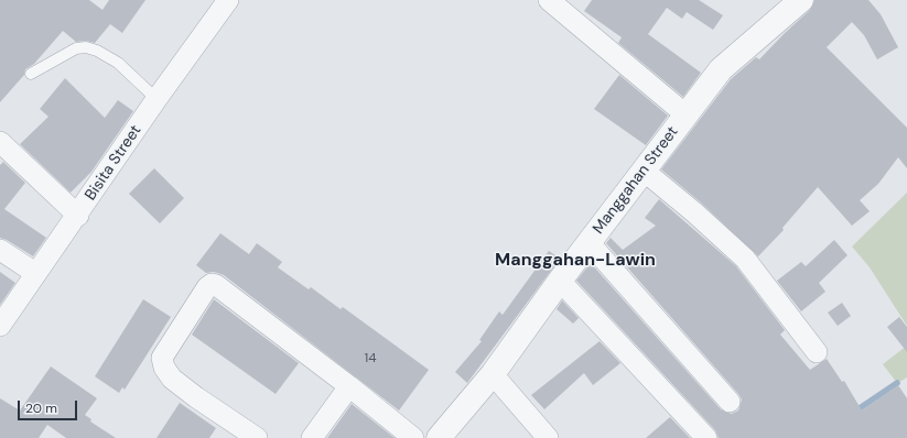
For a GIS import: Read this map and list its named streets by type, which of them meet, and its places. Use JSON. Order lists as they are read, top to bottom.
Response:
{
  "streets": {
    "street": ["Bisita Street", "Manggahan Street"]
  },
  "districts": ["Manggahan-Lawin"],
  "house_numbers": ["14"],
  "scale_bar": "20 m"
}
